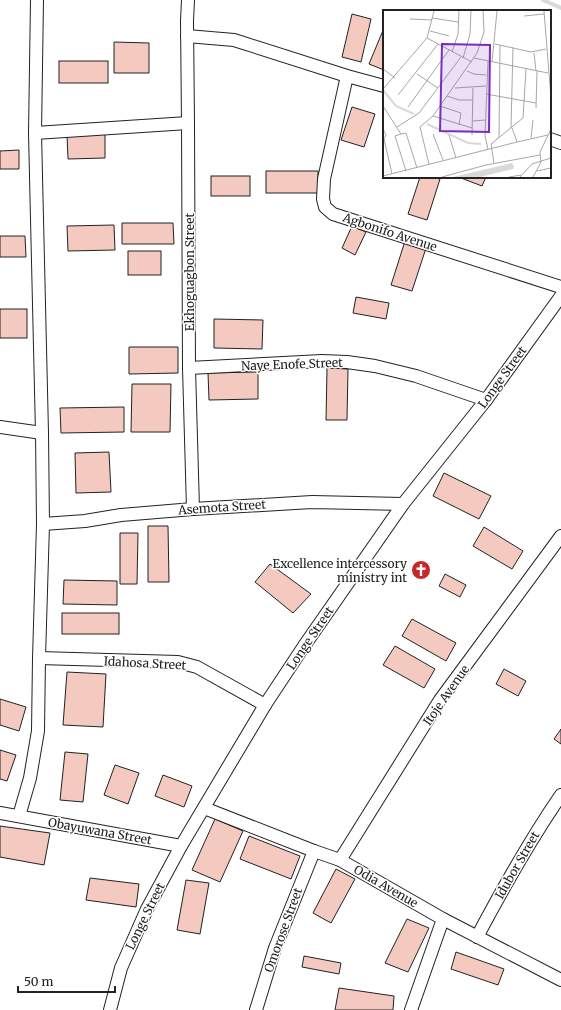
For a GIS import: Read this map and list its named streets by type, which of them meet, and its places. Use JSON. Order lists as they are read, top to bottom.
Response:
{
  "streets": {
    "street": [
      "Agbonifo Avenue",
      "Ekhoguagbon Street",
      "Naye Enofe Street",
      "Longe Street",
      "Asemota Street",
      "Idahosa Street",
      "Itoje Avenue",
      "Obayuwana Street",
      "Idubor Street",
      "Odia Avenue",
      "Omorose Street"
    ]
  },
  "crossings": [
    ["Ekhoguagbon Street", "Naye Enofe Street"],
    ["Ekhoguagbon Street", "Asemota Street"],
    ["Naye Enofe Street", "Longe Street"],
    ["Longe Street", "Asemota Street"],
    ["Longe Street", "Idahosa Street"],
    ["Longe Street", "Obayuwana Street"],
    ["Longe Street", "Odia Avenue"],
    ["Itoje Avenue", "Odia Avenue"],
    ["Idubor Street", "Odia Avenue"],
    ["Odia Avenue", "Omorose Street"]
  ],
  "places": {
    "church": ["Excellence intercessory ministry int"]
  },
  "scale_bar": "50 m"
}
